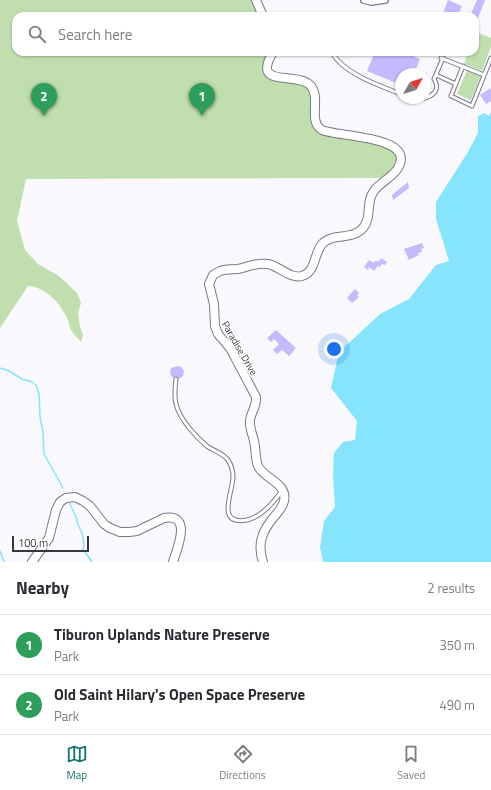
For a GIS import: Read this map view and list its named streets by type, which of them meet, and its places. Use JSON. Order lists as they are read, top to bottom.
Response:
{
  "streets": {
    "street": ["Paradise Drive"]
  },
  "scale_bar": "100 m",
  "north": "top right",
  "page": {
    "search": "Search here",
    "pins": ["1", "2"],
    "scale": "100 m",
    "heading": ["Nearby", "2 results"],
    "list": [
      {
        "mark": "1",
        "name": "Tiburon Uplands Nature Preserve",
        "note": "Park",
        "value": "350 m"
      },
      {
        "mark": "2",
        "name": "Old Saint Hilary's Open Space Preserve",
        "note": "Park",
        "value": "490 m"
      }
    ],
    "nav": ["Map", "Directions", "Saved"]
  }
}
